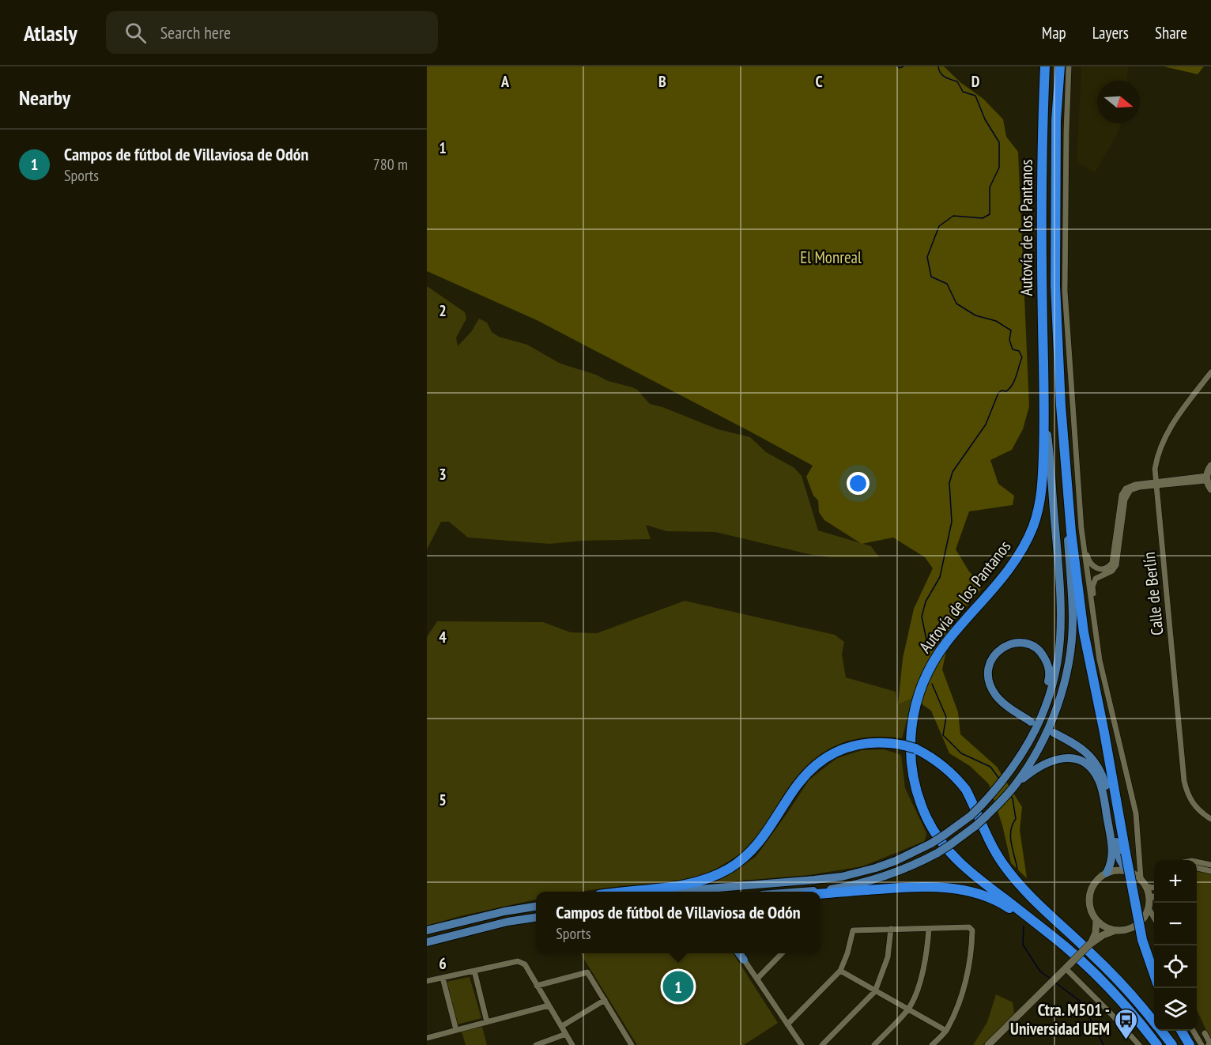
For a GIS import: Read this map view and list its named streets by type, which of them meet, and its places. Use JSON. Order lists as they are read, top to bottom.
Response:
{
  "streets": {
    "highway": ["Autovía de los Pantanos"],
    "street": ["Calle de Berlín"]
  },
  "parks": ["El Monreal"],
  "places": {
    "bus stop": ["Ctra. M501 - Universidad UEM"]
  },
  "north": "right",
  "page": {
    "header": "Atlasly",
    "search": "Search here",
    "nav": ["Map", "Layers", "Share"],
    "heading": "Nearby",
    "list": [
      {
        "mark": "1",
        "name": "Campos de fútbol de Villaviosa de Odón",
        "note": "Sports",
        "value": "780 m"
      }
    ],
    "map_buttons": ["+", "−"],
    "popup": ["Campos de fútbol de Villaviosa de Odón", "Sports"],
    "pins": "1"
  },
  "grid": {
    "columns": [
      "A",
      "B",
      "C",
      "D"
    ],
    "rows": [
      "1",
      "2",
      "3",
      "4",
      "5",
      "6"
    ]
  }
}
